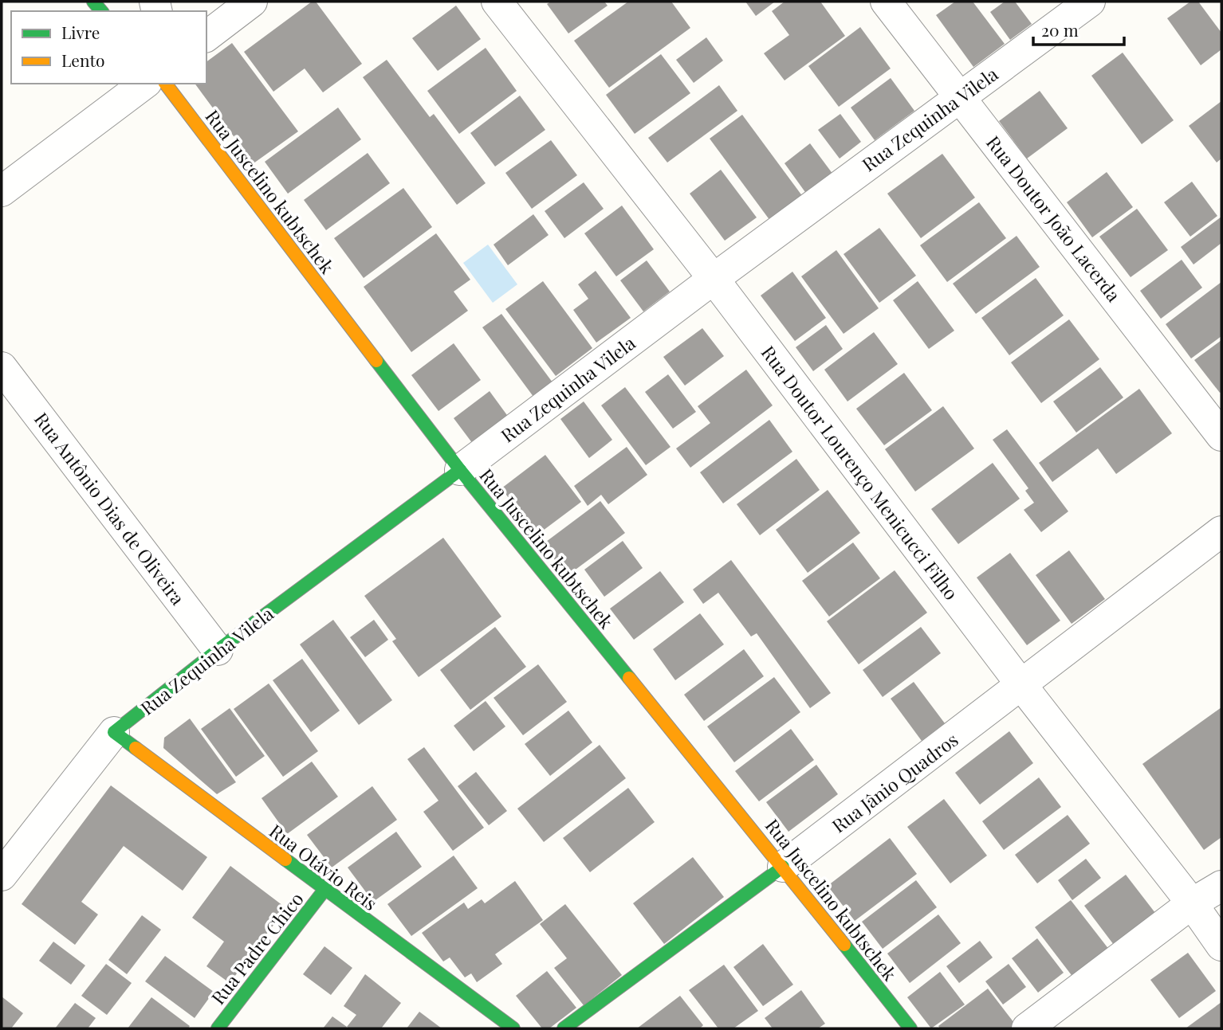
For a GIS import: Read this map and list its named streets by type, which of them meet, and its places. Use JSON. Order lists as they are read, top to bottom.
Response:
{
  "streets": {
    "main road": [
      "Rua Zequinha Vilela",
      "Rua Juscelino kubtschek",
      "Rua Jânio Quadros",
      "Rua Otávio Reis",
      "Rua Padre Chico"
    ],
    "street": ["Rua Doutor João Lacerda", "Rua Doutor Lourenço Menicucci Filho", "Rua Antônio Dias de Oliveira"]
  },
  "crossings": [
    ["Rua Zequinha Vilela", "Rua Juscelino kubtschek"],
    ["Rua Zequinha Vilela", "Rua Doutor João Lacerda"],
    ["Rua Zequinha Vilela", "Rua Doutor Lourenço Menicucci Filho"],
    ["Rua Zequinha Vilela", "Rua Antônio Dias de Oliveira"],
    ["Rua Zequinha Vilela", "Rua Otávio Reis"],
    ["Rua Juscelino kubtschek", "Rua Jânio Quadros"],
    ["Rua Doutor Lourenço Menicucci Filho", "Rua Jânio Quadros"],
    ["Rua Otávio Reis", "Rua Padre Chico"]
  ],
  "legend": ["Livre", "Lento"],
  "scale_bar": "20 m"
}
